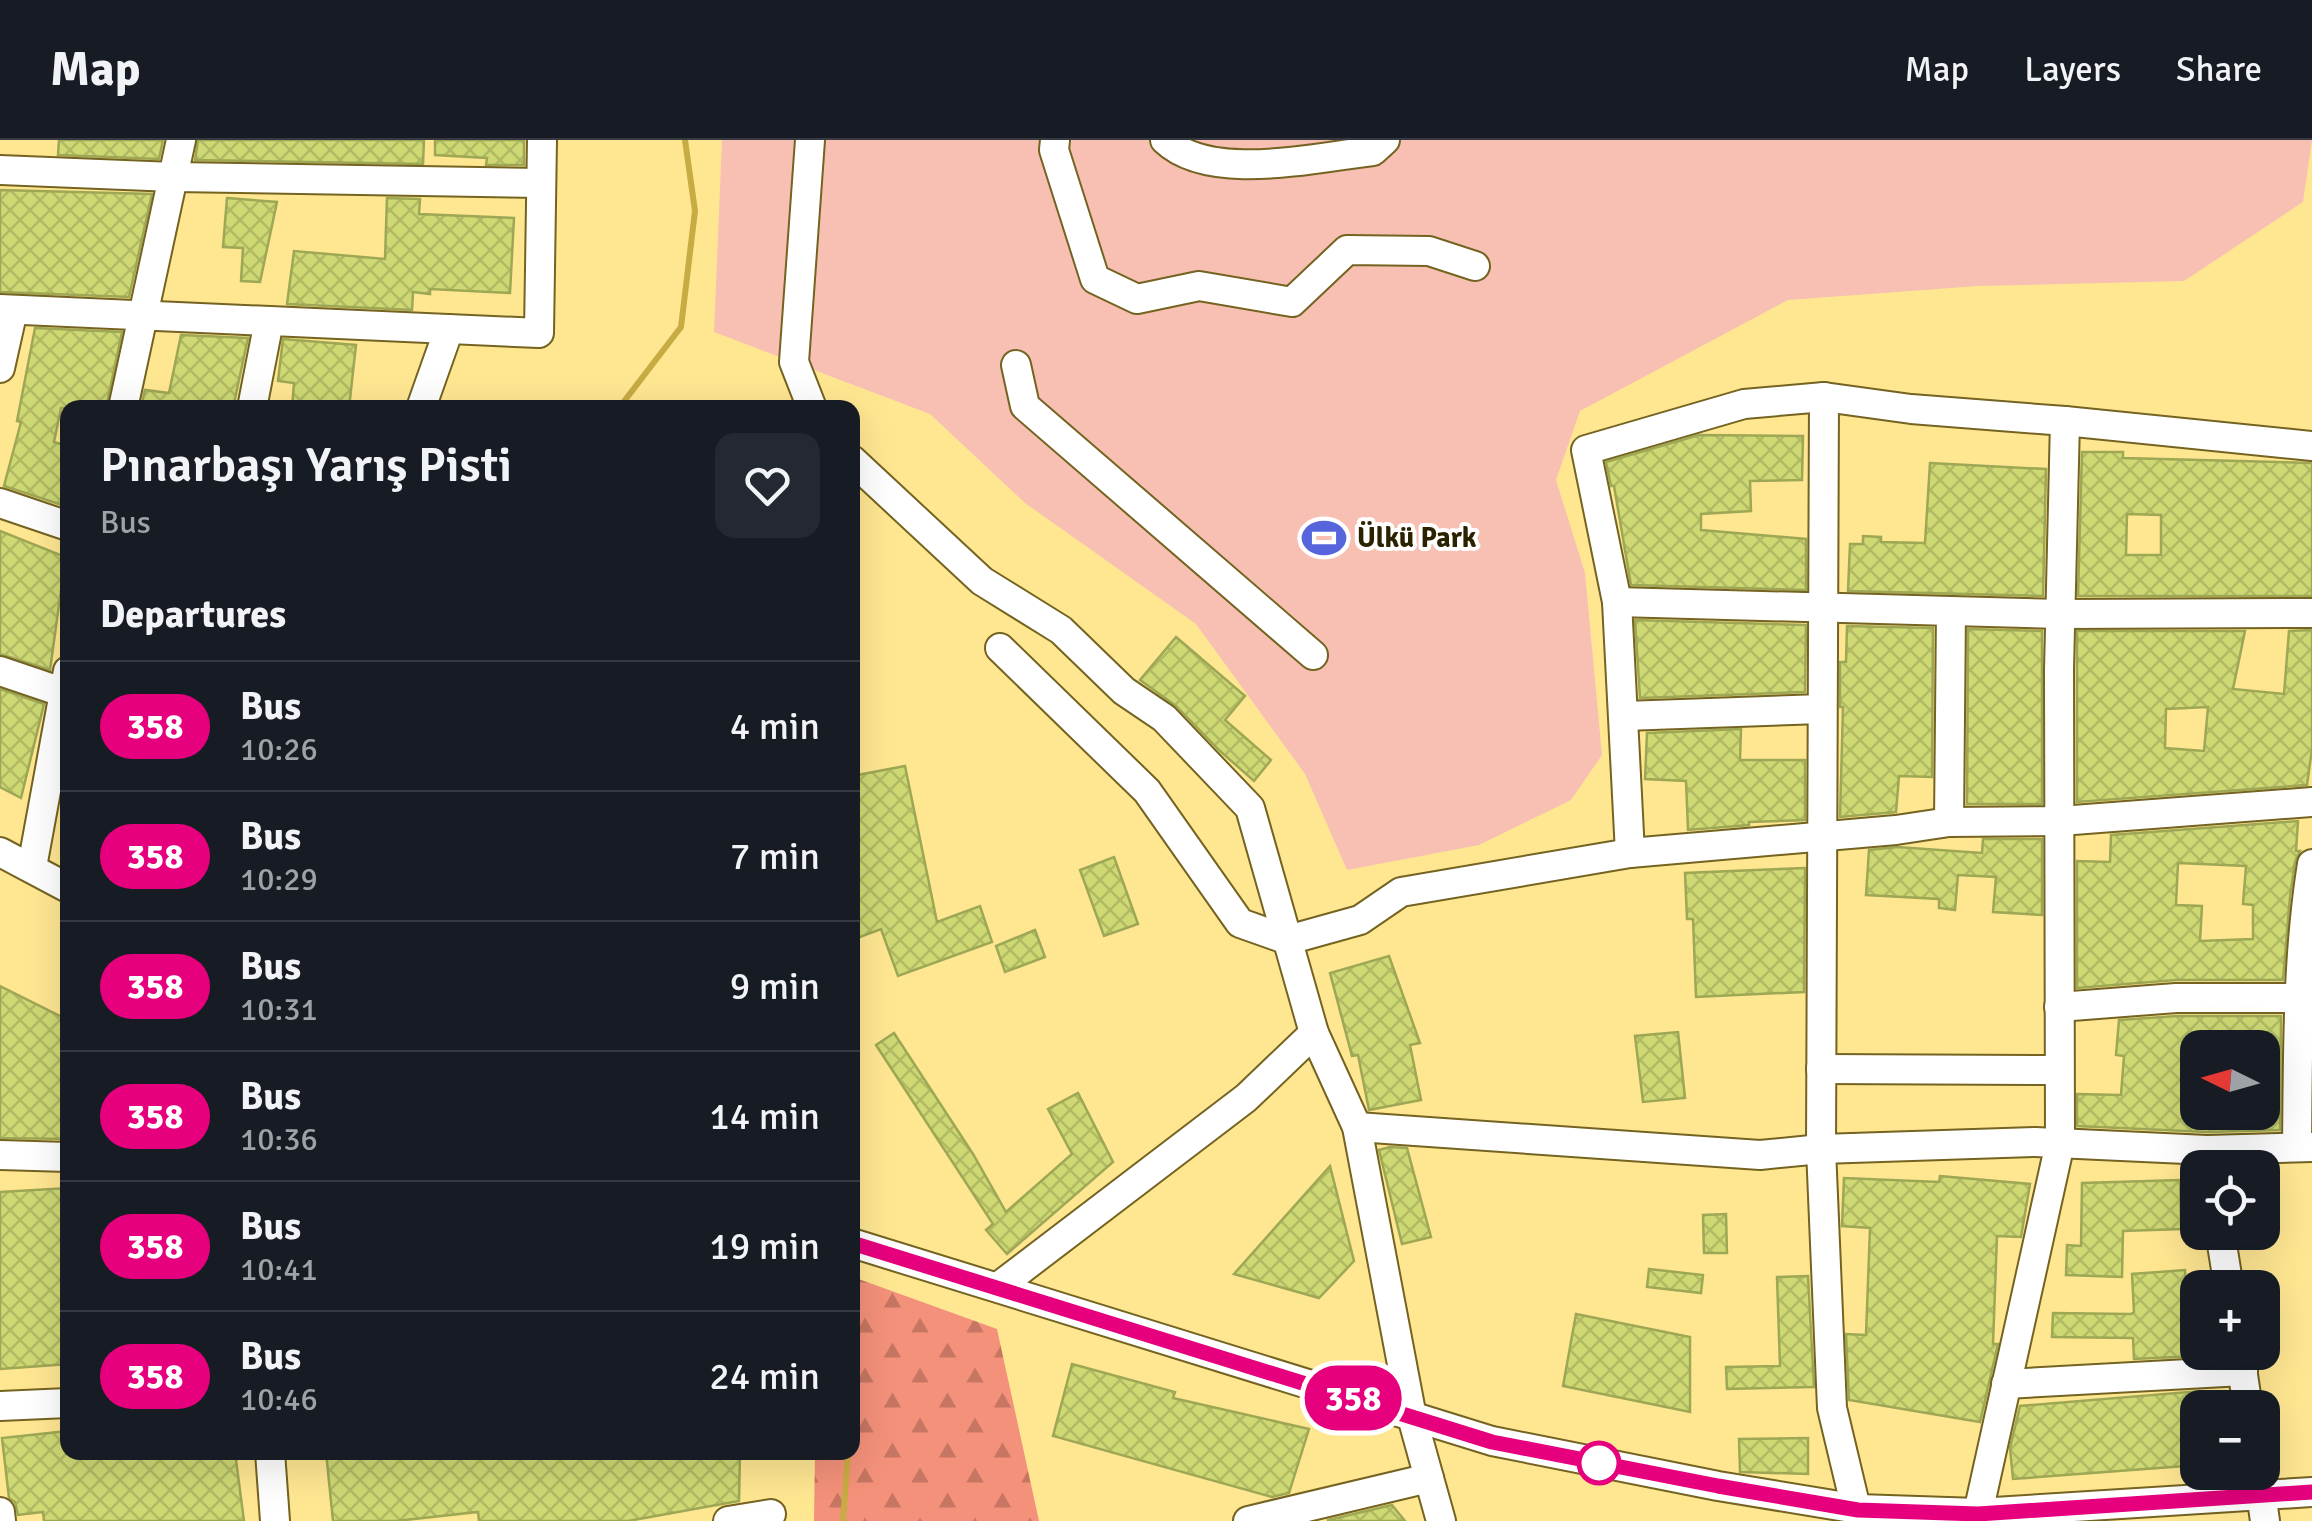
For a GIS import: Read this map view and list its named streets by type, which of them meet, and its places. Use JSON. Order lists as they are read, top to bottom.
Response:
{
  "places": {
    "sports": ["Ülkü Park"]
  },
  "lines": ["bus line 358"],
  "north": "left",
  "page": {
    "header": "Map",
    "nav": ["Map", "Layers", "Share"],
    "on_map": "358",
    "heading": [
      ["Pınarbaşı Yarış Pisti", "Bus"],
      "Departures"
    ],
    "list": [
      {
        "mark": "358",
        "name": "Bus",
        "note": "10:26",
        "value": "4 min"
      },
      {
        "mark": "358",
        "name": "Bus",
        "note": "10:29",
        "value": "7 min"
      },
      {
        "mark": "358",
        "name": "Bus",
        "note": "10:31",
        "value": "9 min"
      },
      {
        "mark": "358",
        "name": "Bus",
        "note": "10:36",
        "value": "14 min"
      },
      {
        "mark": "358",
        "name": "Bus",
        "note": "10:41",
        "value": "19 min"
      },
      {
        "mark": "358",
        "name": "Bus",
        "note": "10:46",
        "value": "24 min"
      }
    ],
    "map_buttons": ["+", "−"]
  }
}
